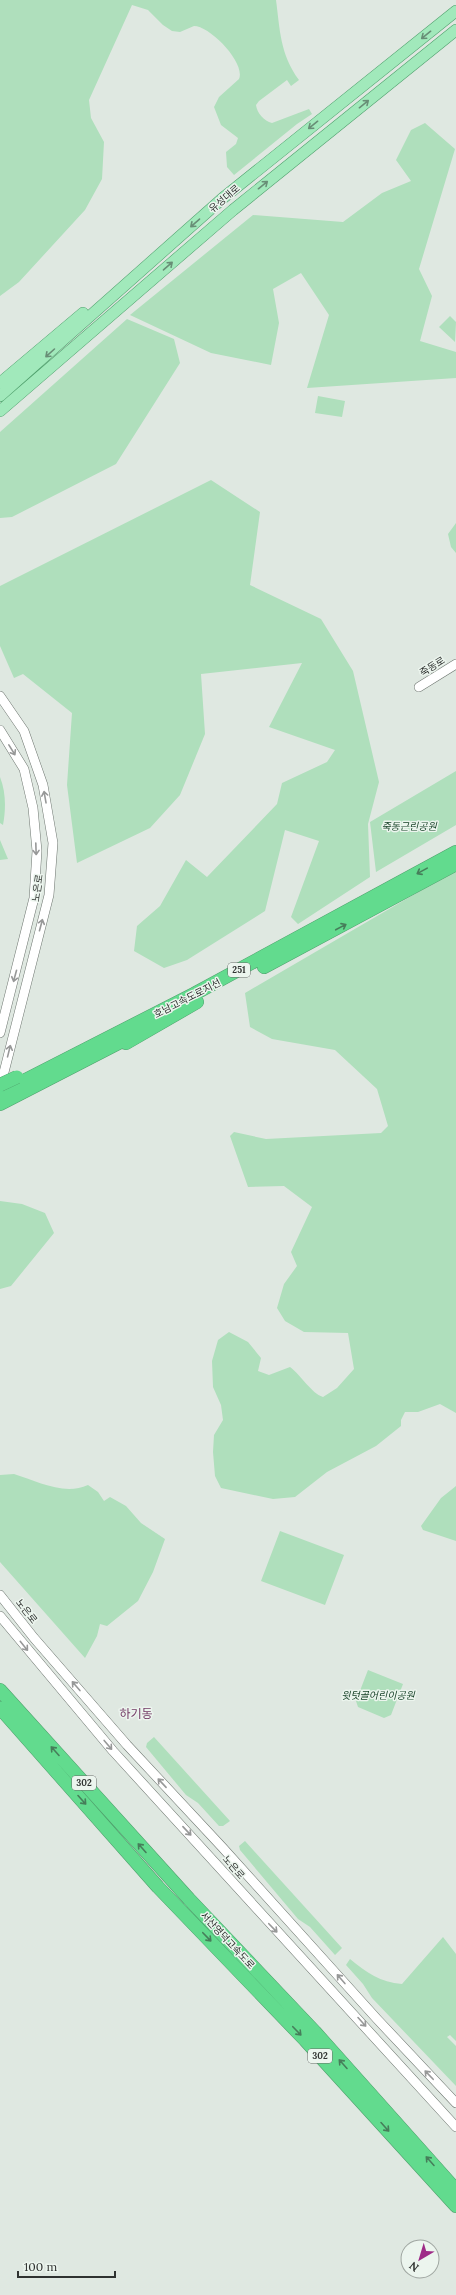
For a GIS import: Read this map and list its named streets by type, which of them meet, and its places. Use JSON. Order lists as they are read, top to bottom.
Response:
{
  "streets": {
    "highway": [
      "251",
      "호남고속도로지선",
      "302",
      "서산영덕고속도로"
    ],
    "main road": ["유성대로"],
    "street": ["죽동로", "노은로"]
  },
  "districts": ["하기동"],
  "parks": ["죽동근린공원", "윗텃골어린이공원"],
  "scale_bar": "100 m",
  "north": "bottom left"
}
